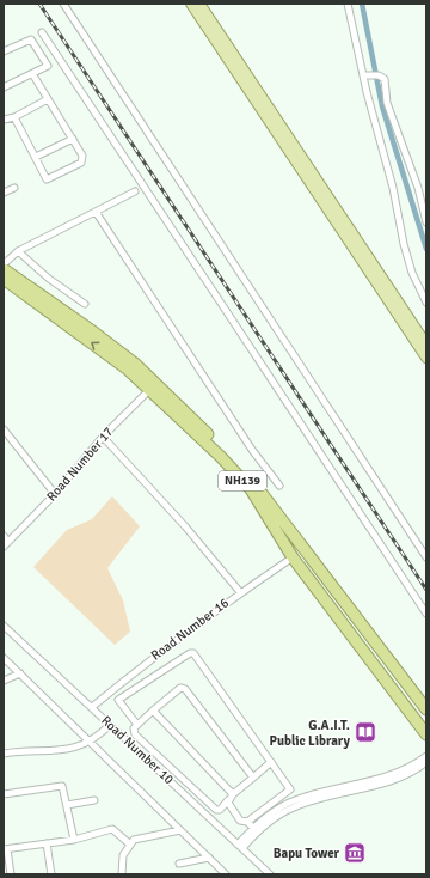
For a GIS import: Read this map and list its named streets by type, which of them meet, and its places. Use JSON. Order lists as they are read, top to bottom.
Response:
{
  "streets": {
    "highway": ["NH139"],
    "street": ["Road Number 17", "Road Number 16", "Road Number 10"]
  },
  "crossings": [
    ["Road Number 17", "NH139"],
    ["NH139", "Road Number 16"],
    ["Road Number 16", "Road Number 10"]
  ],
  "places": {
    "library": ["G.A.I.T. Public Library"],
    "museum": ["Bapu Tower"]
  }
}
